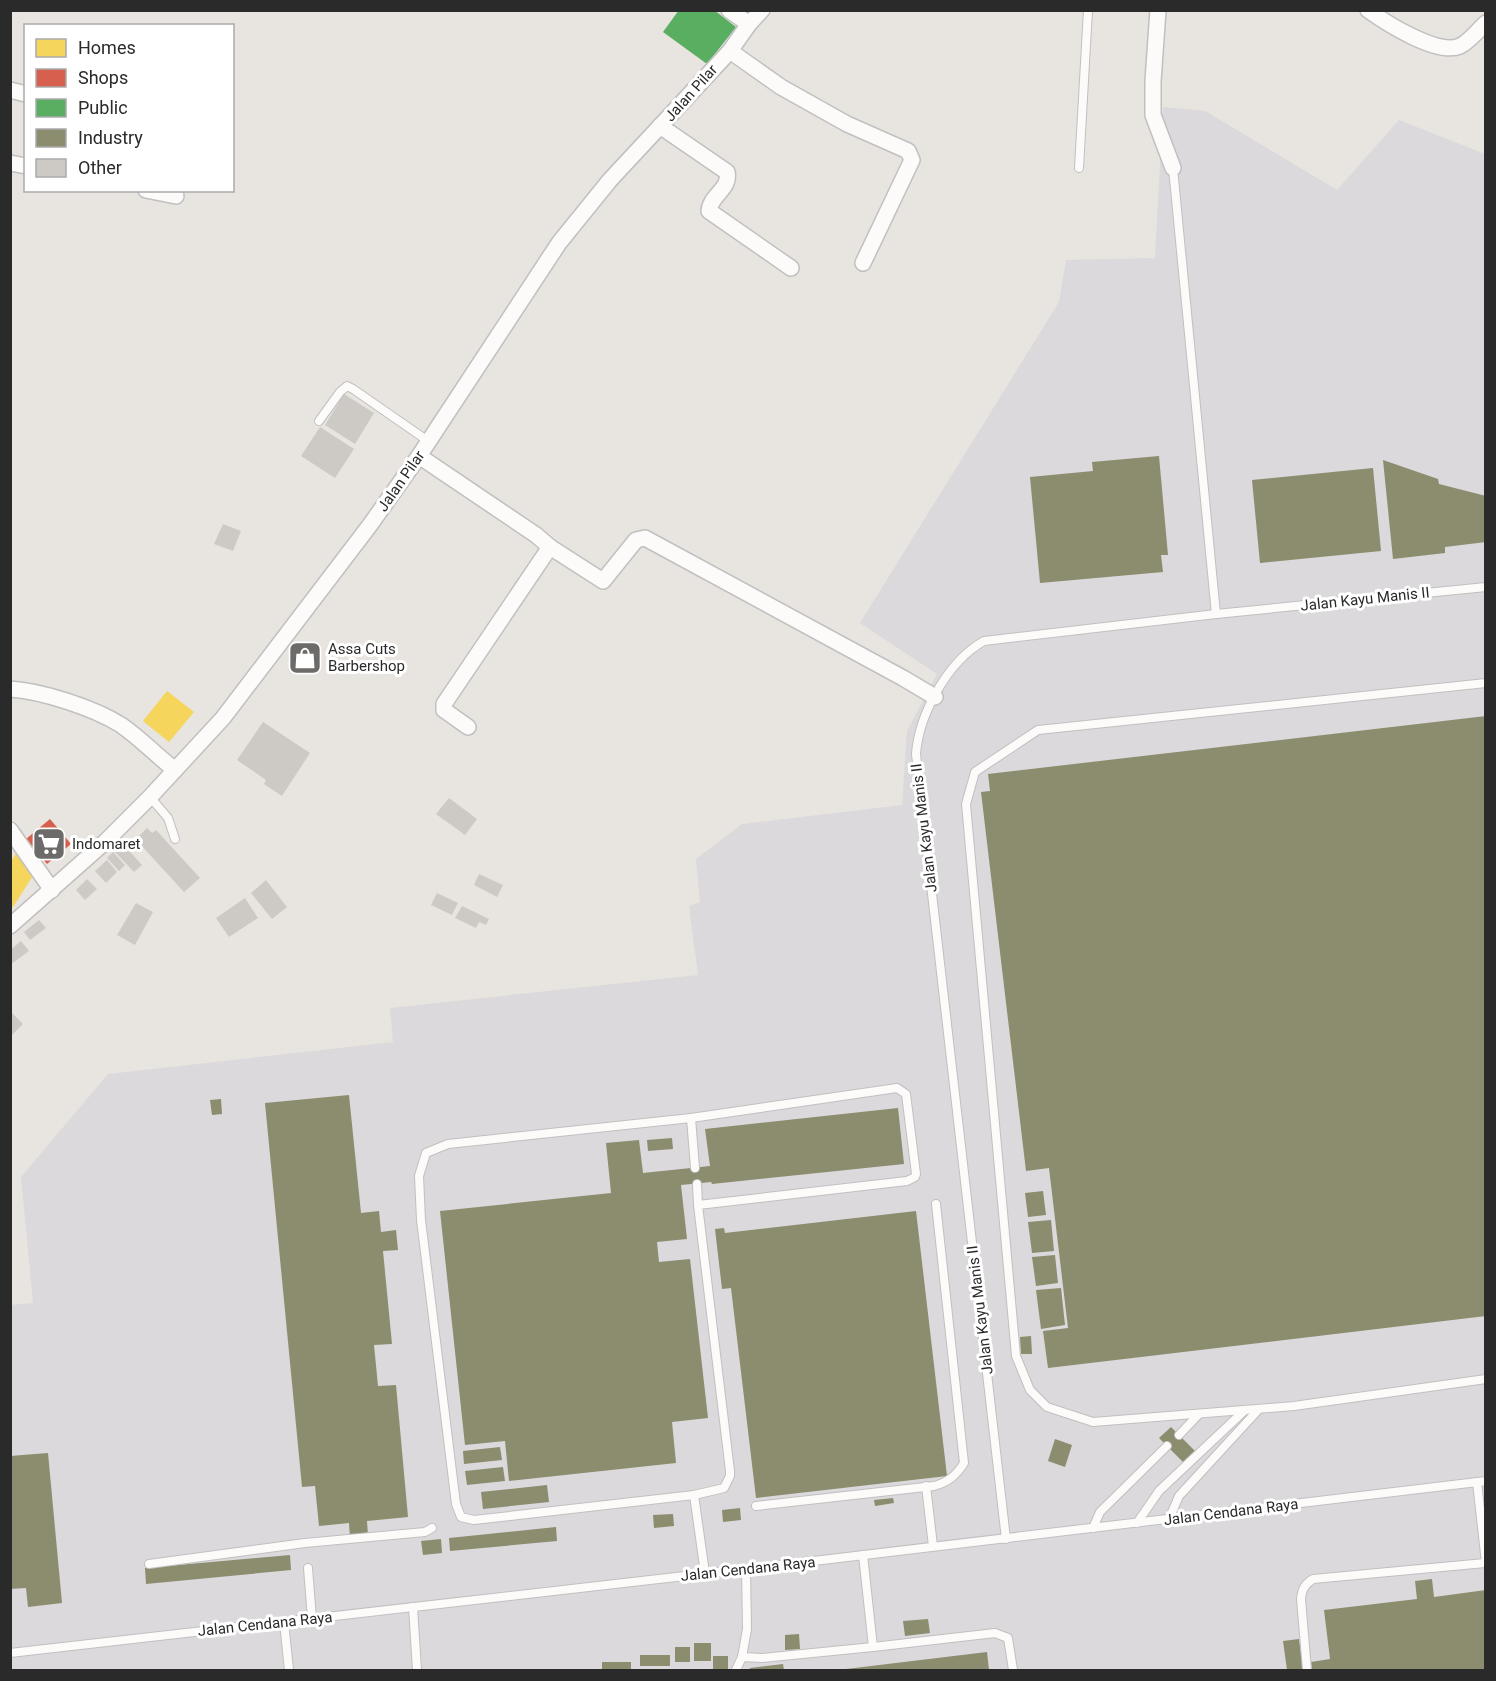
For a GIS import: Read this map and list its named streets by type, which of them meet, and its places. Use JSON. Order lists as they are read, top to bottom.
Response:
{
  "streets": {
    "street": ["Jalan Pilar"],
    "lane": ["Jalan Kayu Manis II", "Jalan Cendana Raya"]
  },
  "crossings": [
    ["Jalan Kayu Manis II", "Jalan Cendana Raya"]
  ],
  "places": {
    "shop": ["Assa Cuts Barbershop"],
    "supermarket": ["Indomaret"]
  },
  "legend": [
    "Homes",
    "Shops",
    "Public",
    "Industry",
    "Other"
  ]
}
